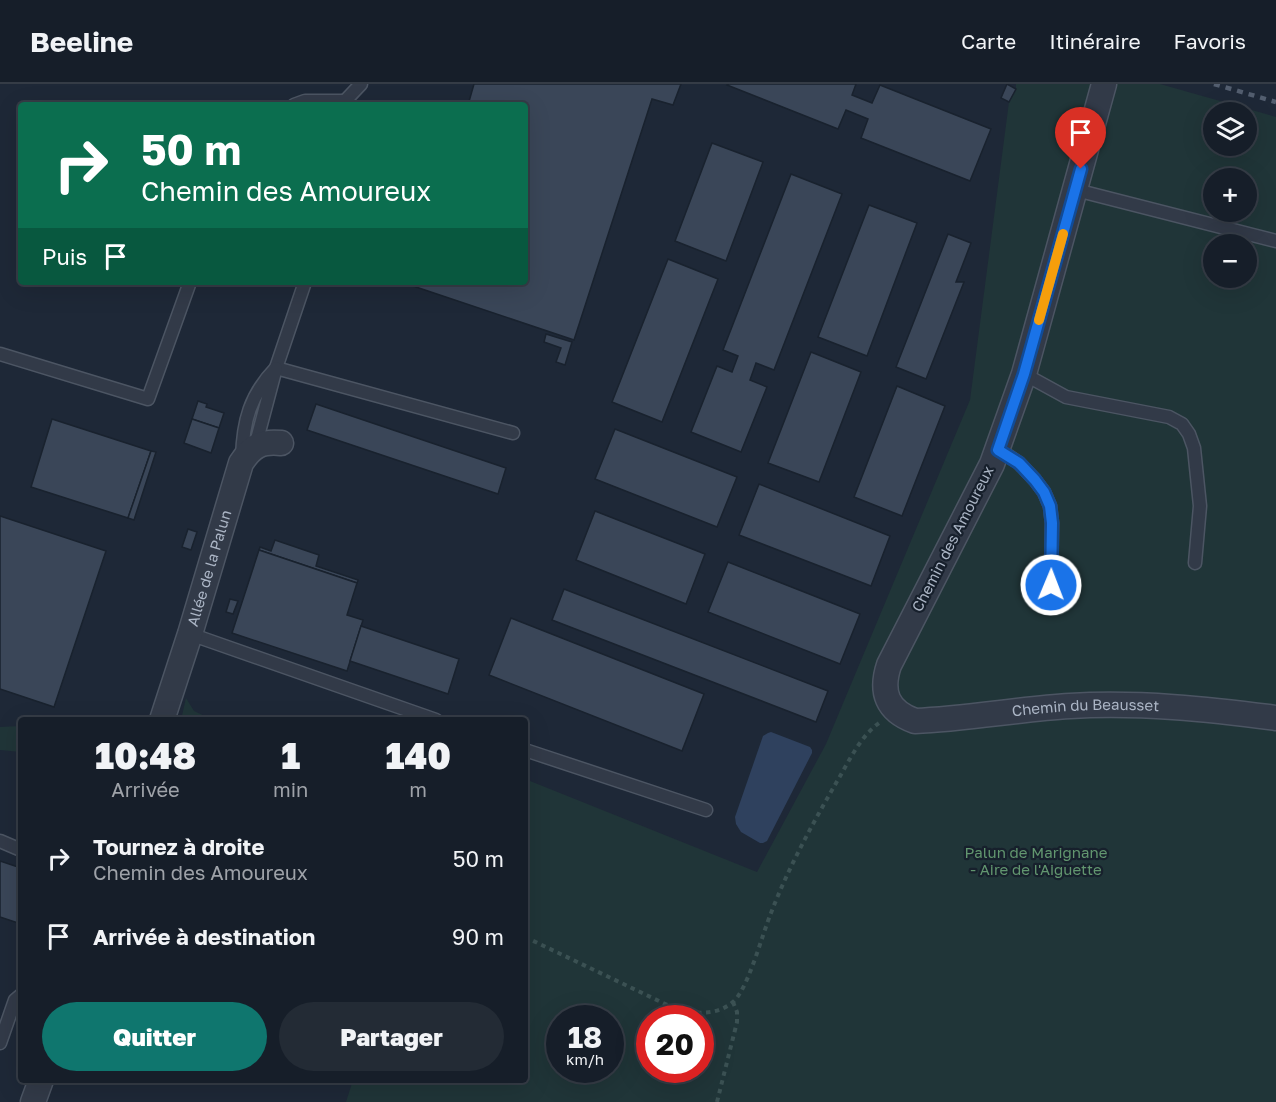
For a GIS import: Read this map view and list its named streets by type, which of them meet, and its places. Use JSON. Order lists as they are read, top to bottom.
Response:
{
  "streets": {
    "street": ["Chemin des Amoureux", "Allée de la Palun", "Chemin du Beausset"]
  },
  "crossings": [
    ["Chemin des Amoureux", "Chemin du Beausset"]
  ],
  "parks": ["Palun de Marignane - Aire de l'Aiguette"],
  "page": {
    "header": "Beeline",
    "nav": ["Carte", "Itinéraire", "Favoris"],
    "map_buttons": ["+", "−"],
    "turn": ["50 m", "Chemin des Amoureux"],
    "then": "Puis",
    "eta": [
      "10:48",
      "Arrivée",
      "1",
      "min",
      "140",
      "m"
    ],
    "list": [
      {
        "name": "Tournez à droite",
        "note": "Chemin des Amoureux",
        "value": "50 m"
      },
      {
        "name": "Arrivée à destination",
        "value": "90 m"
      }
    ],
    "buttons": ["Quitter", "Partager"],
    "speed": "18 km/h",
    "limit": "20"
  }
}
